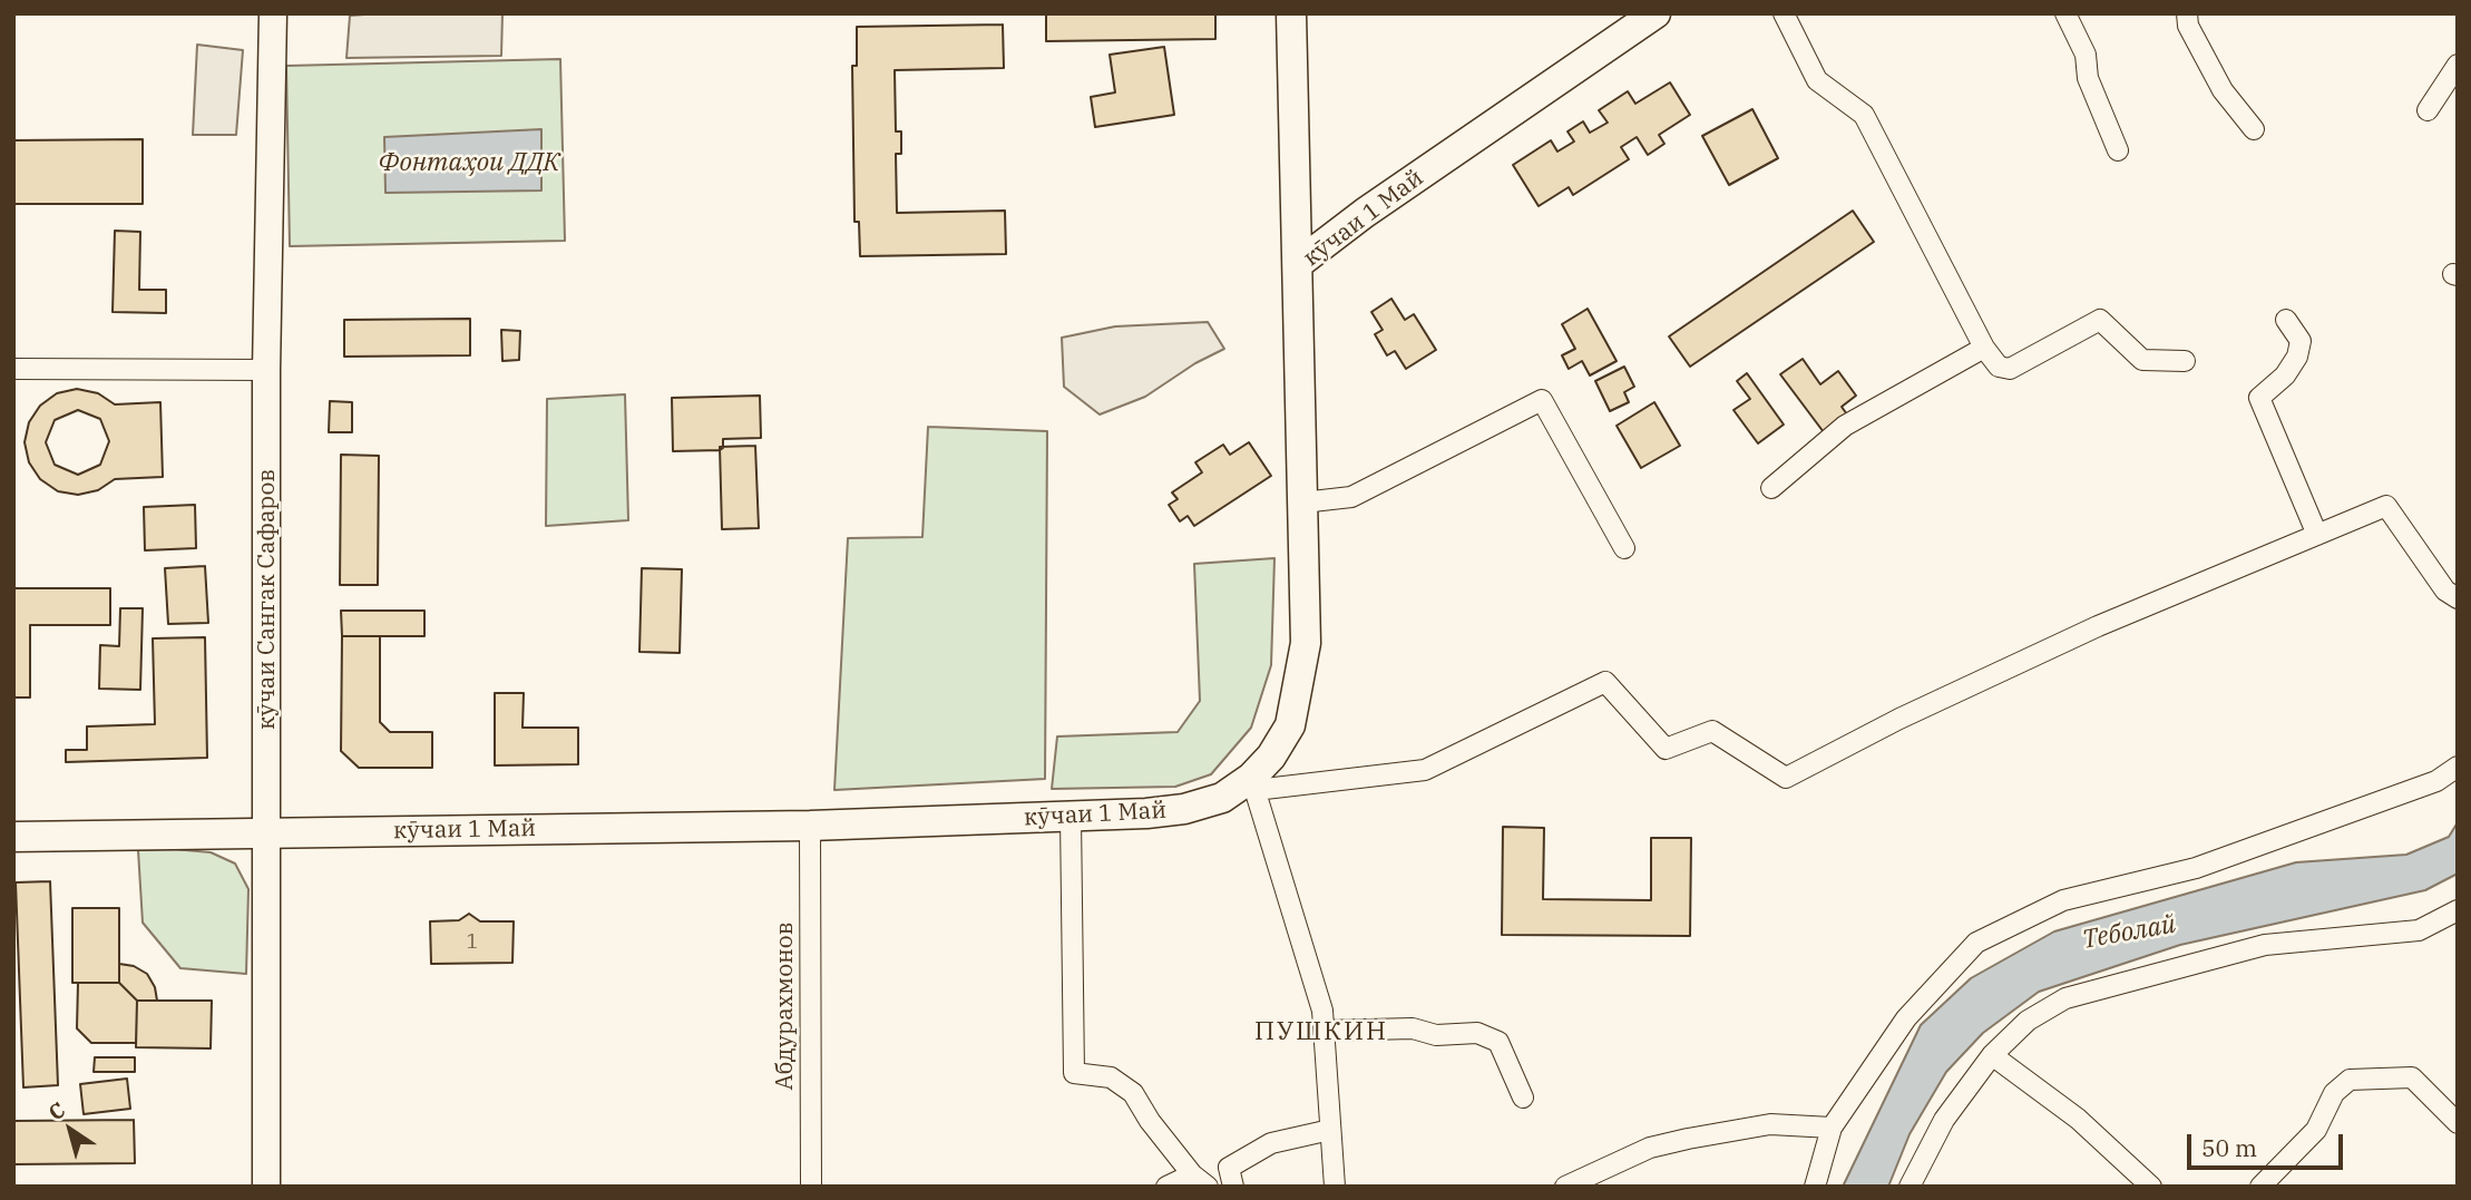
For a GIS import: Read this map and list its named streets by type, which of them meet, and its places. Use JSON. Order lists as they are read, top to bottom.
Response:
{
  "streets": {
    "main road": ["кӯчаи 1 Май"],
    "street": ["кӯчаи Сангак Сафаров", "Абдурахмонов"]
  },
  "crossings": [
    ["кӯчаи 1 Май", "кӯчаи Сангак Сафаров"],
    ["кӯчаи 1 Май", "Абдурахмонов"]
  ],
  "districts": ["ПУШКИН"],
  "water": ["Фонтаҳои ДДК", "Теболай"],
  "house_numbers": ["1"],
  "scale_bar": "50 m",
  "north": "top left"
}
